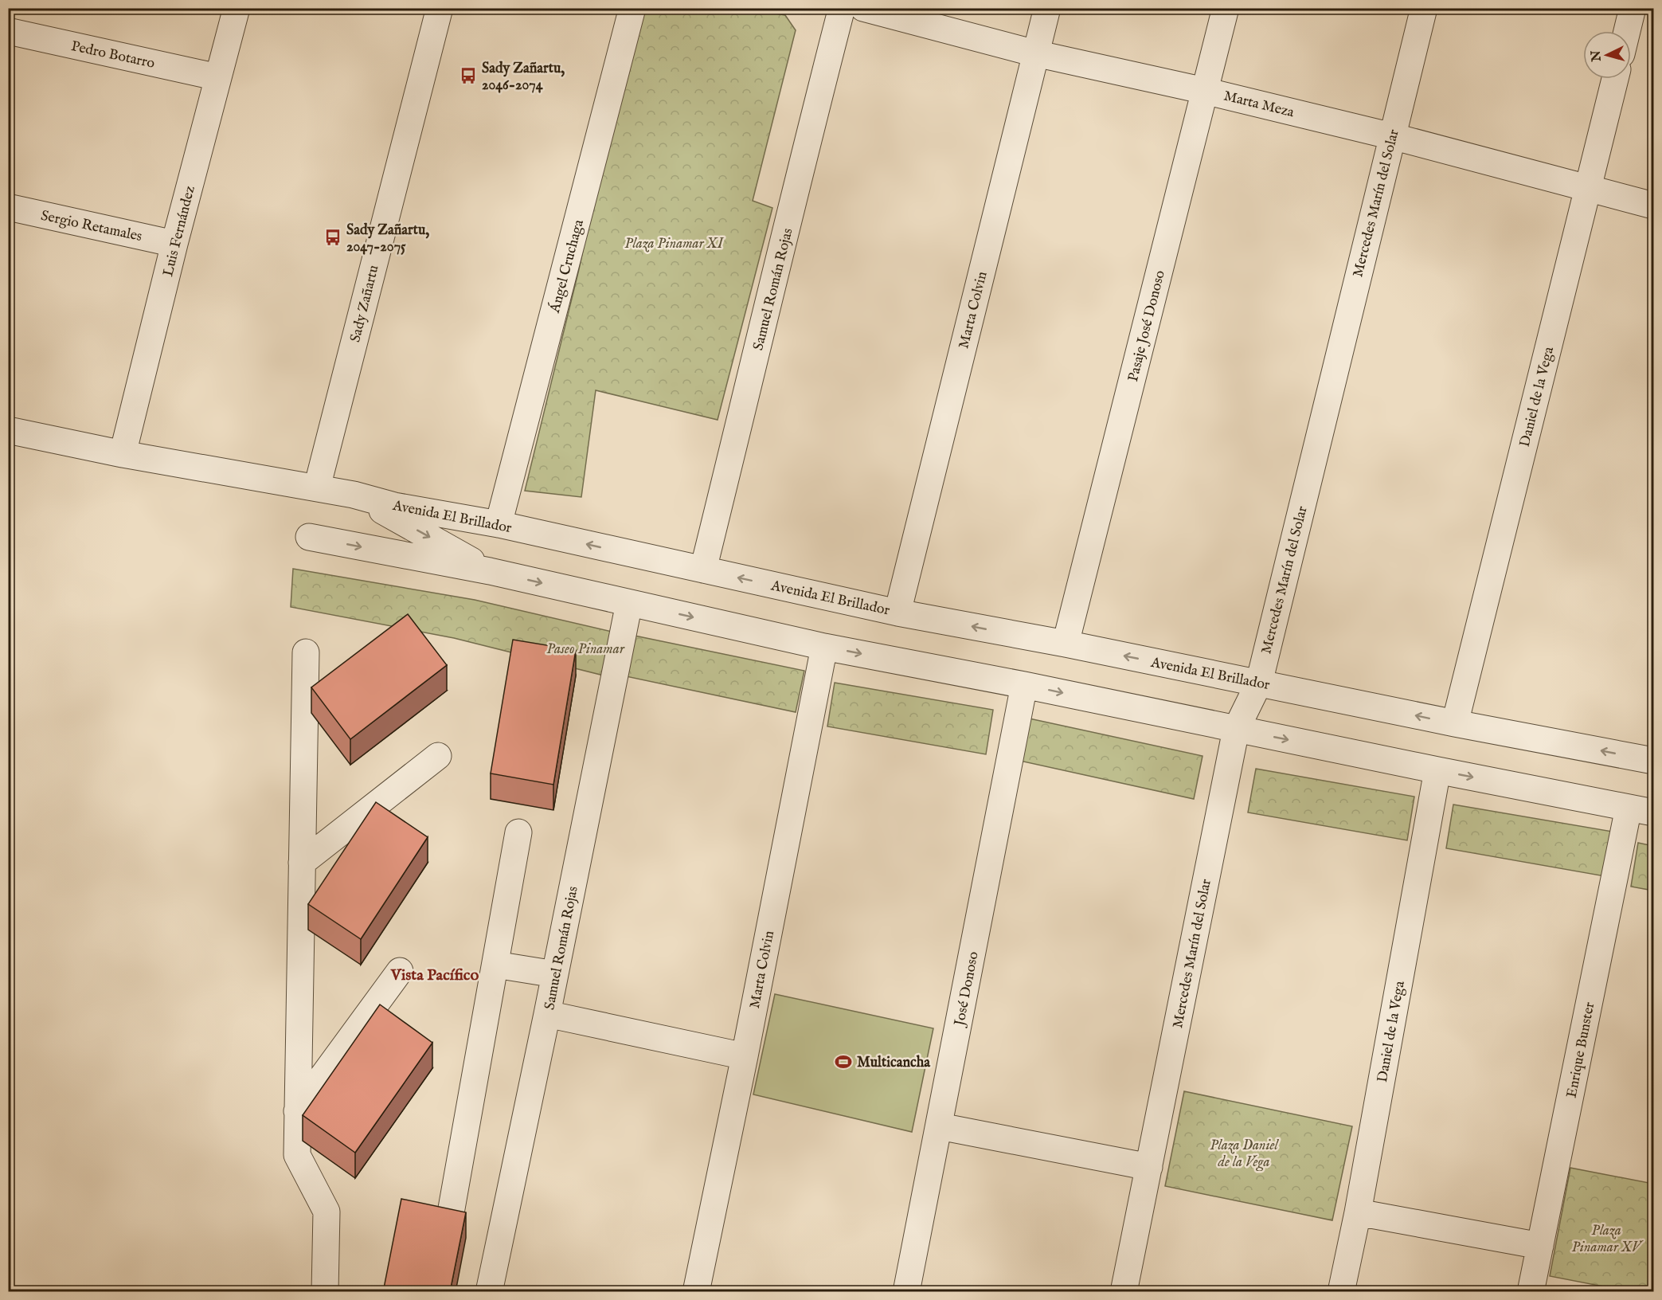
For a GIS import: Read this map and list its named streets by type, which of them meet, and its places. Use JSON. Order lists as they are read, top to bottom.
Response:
{
  "streets": {
    "street": [
      "Pedro Botarro",
      "Marta Meza",
      "Mercedes Marín del Solar",
      "Sergio Retamales",
      "Luis Fernández",
      "Ángel Cruchaga",
      "Samuel Román Rojas",
      "Sady Zañartu",
      "Marta Colvin",
      "Pasaje José Donoso",
      "Daniel de la Vega",
      "Avenida El Brillador",
      "José Donoso",
      "Enrique Bunster"
    ]
  },
  "crossings": [
    ["Pedro Botarro", "Luis Fernández"],
    ["Marta Meza", "Mercedes Marín del Solar"],
    ["Marta Meza", "Marta Colvin"],
    ["Marta Meza", "Pasaje José Donoso"],
    ["Marta Meza", "Daniel de la Vega"],
    ["Mercedes Marín del Solar", "Avenida El Brillador"],
    ["Sergio Retamales", "Luis Fernández"],
    ["Luis Fernández", "Avenida El Brillador"],
    ["Ángel Cruchaga", "Avenida El Brillador"],
    ["Samuel Román Rojas", "Avenida El Brillador"],
    ["Sady Zañartu", "Avenida El Brillador"],
    ["Marta Colvin", "Avenida El Brillador"],
    ["Pasaje José Donoso", "Avenida El Brillador"],
    ["Daniel de la Vega", "Avenida El Brillador"]
  ],
  "districts": ["Vista Pacífico"],
  "parks": [
    "Plaza Pinamar XI",
    "Paseo Pinamar",
    "Plaza Daniel de la Vega",
    "Plaza Pinamar XV"
  ],
  "places": {
    "bus stop": ["Sady Zañartu, 2046-2074", "Sady Zañartu, 2047-2075"],
    "sports": ["Multicancha"]
  },
  "north": "left"
}
